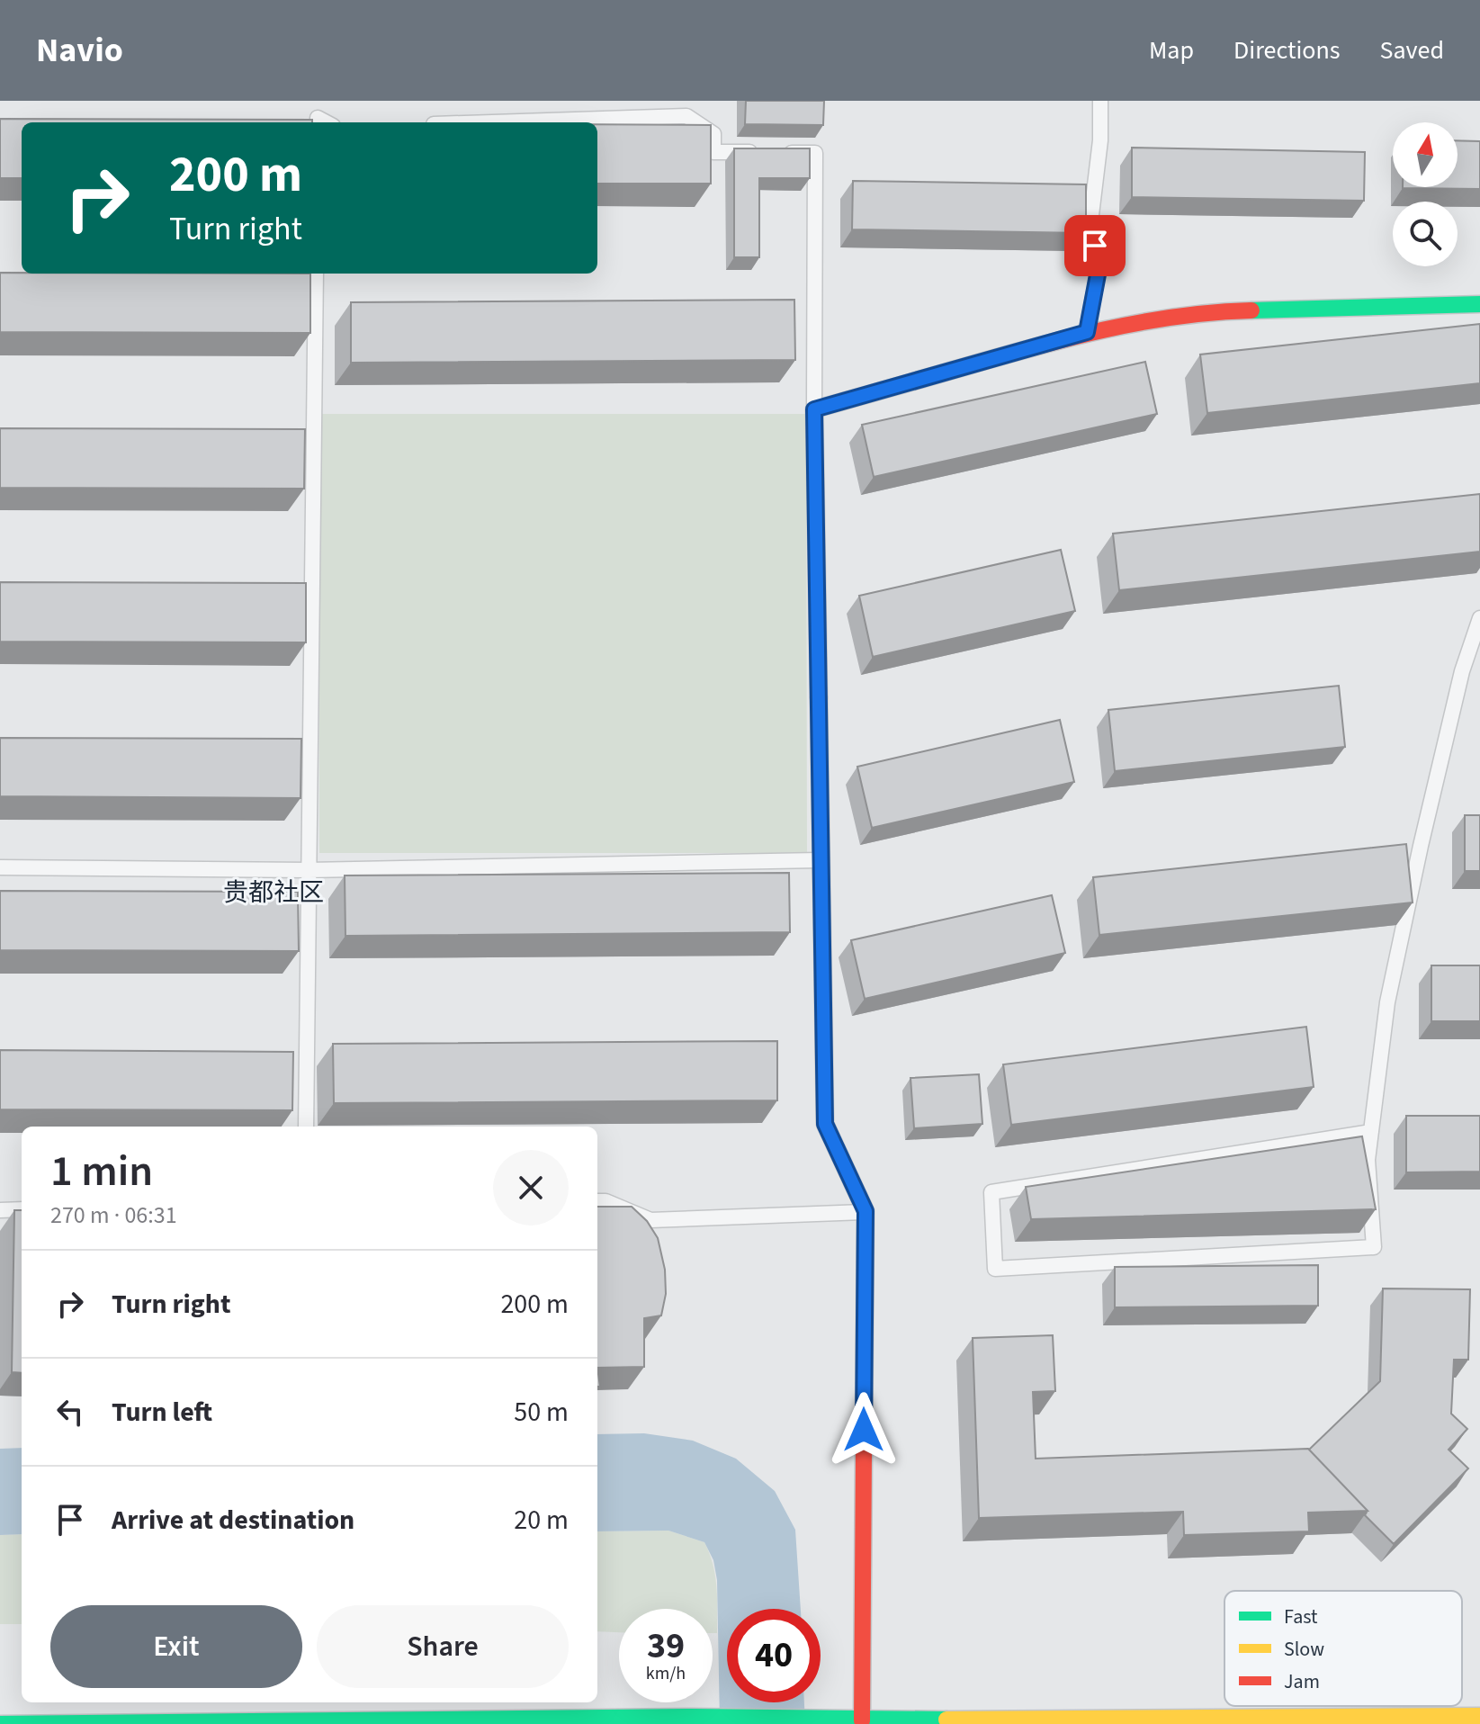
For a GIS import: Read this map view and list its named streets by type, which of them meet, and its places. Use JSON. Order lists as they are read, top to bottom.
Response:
{
  "districts": ["贵都社区"],
  "legend": ["Fast", "Slow", "Jam"],
  "north": "top",
  "page": {
    "header": "Navio",
    "nav": ["Map", "Directions", "Saved"],
    "turn": ["200 m", "Turn right"],
    "heading": ["1 min", "270 m · 06:31"],
    "list": [
      {
        "name": "Turn right",
        "value": "200 m"
      },
      {
        "name": "Turn left",
        "value": "50 m"
      },
      {
        "name": "Arrive at destination",
        "value": "20 m"
      }
    ],
    "buttons": ["Exit", "Share"],
    "speed": "39 km/h",
    "limit": "40"
  }
}
